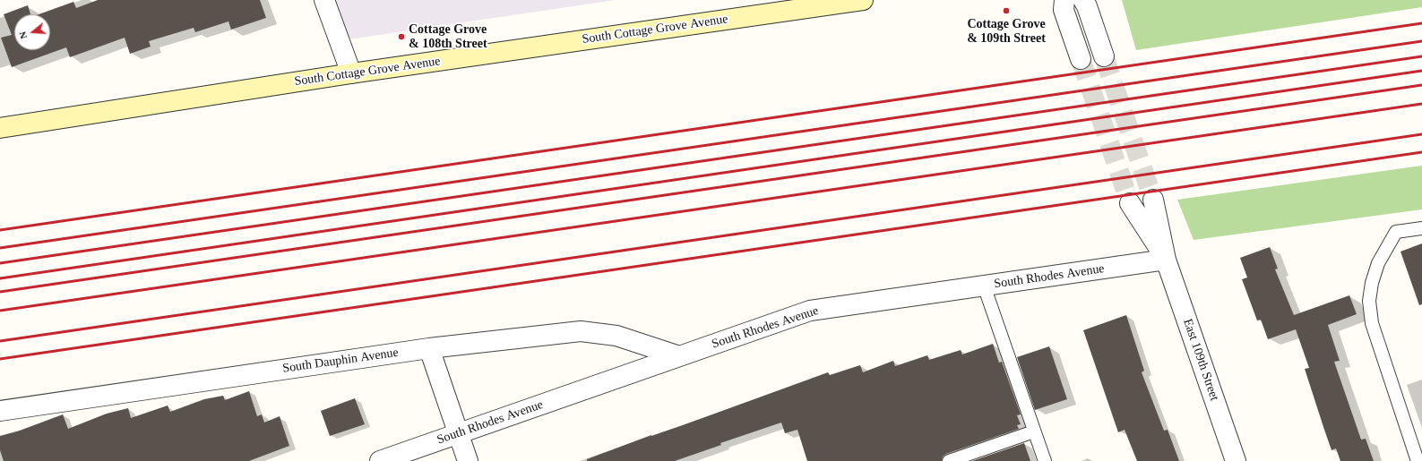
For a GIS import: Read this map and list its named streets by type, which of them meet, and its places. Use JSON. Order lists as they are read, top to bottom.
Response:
{
  "streets": {
    "street": [
      "South Cottage Grove Avenue",
      "South Rhodes Avenue",
      "East 109th Street",
      "South Dauphin Avenue"
    ]
  },
  "crossings": [
    ["South Rhodes Avenue", "East 109th Street"],
    ["South Rhodes Avenue", "South Dauphin Avenue"]
  ],
  "places": ["Cottage Grove & 109th Street", "Cottage Grove & 108th Street"],
  "north": "left"
}
